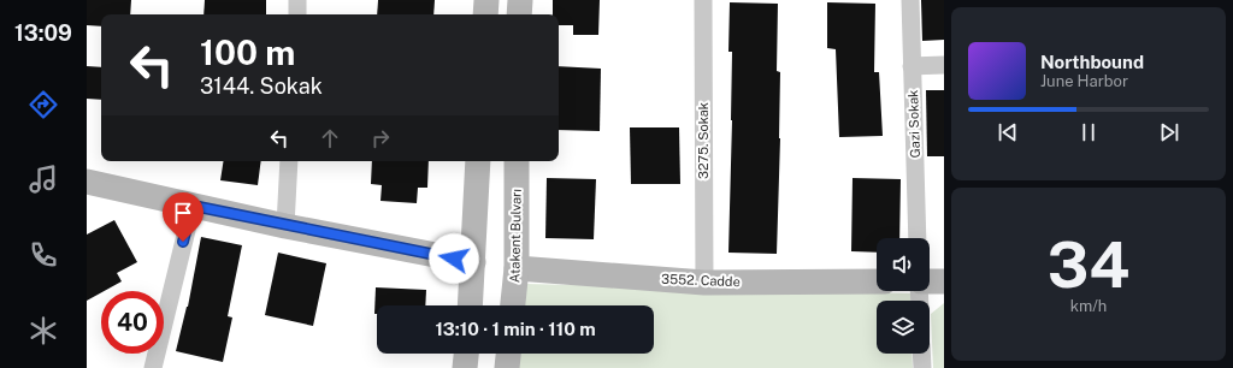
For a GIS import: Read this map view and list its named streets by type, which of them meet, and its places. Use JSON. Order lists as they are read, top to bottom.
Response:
{
  "streets": {
    "street": [
      "Gazi Sokak",
      "3275. Sokak",
      "Atakent Bulvarı",
      "3552. Cadde"
    ]
  },
  "crossings": [
    ["3275. Sokak", "3552. Cadde"],
    ["Atakent Bulvarı", "3552. Cadde"]
  ],
  "page": {
    "tabs": "13:09",
    "turn": ["100 m", "3144. Sokak"],
    "song": ["Northbound", "June Harbor"],
    "tile": ["34", "km/h"],
    "limit": "40",
    "trip": "13:10 · 1 min · 110 m"
  }
}
